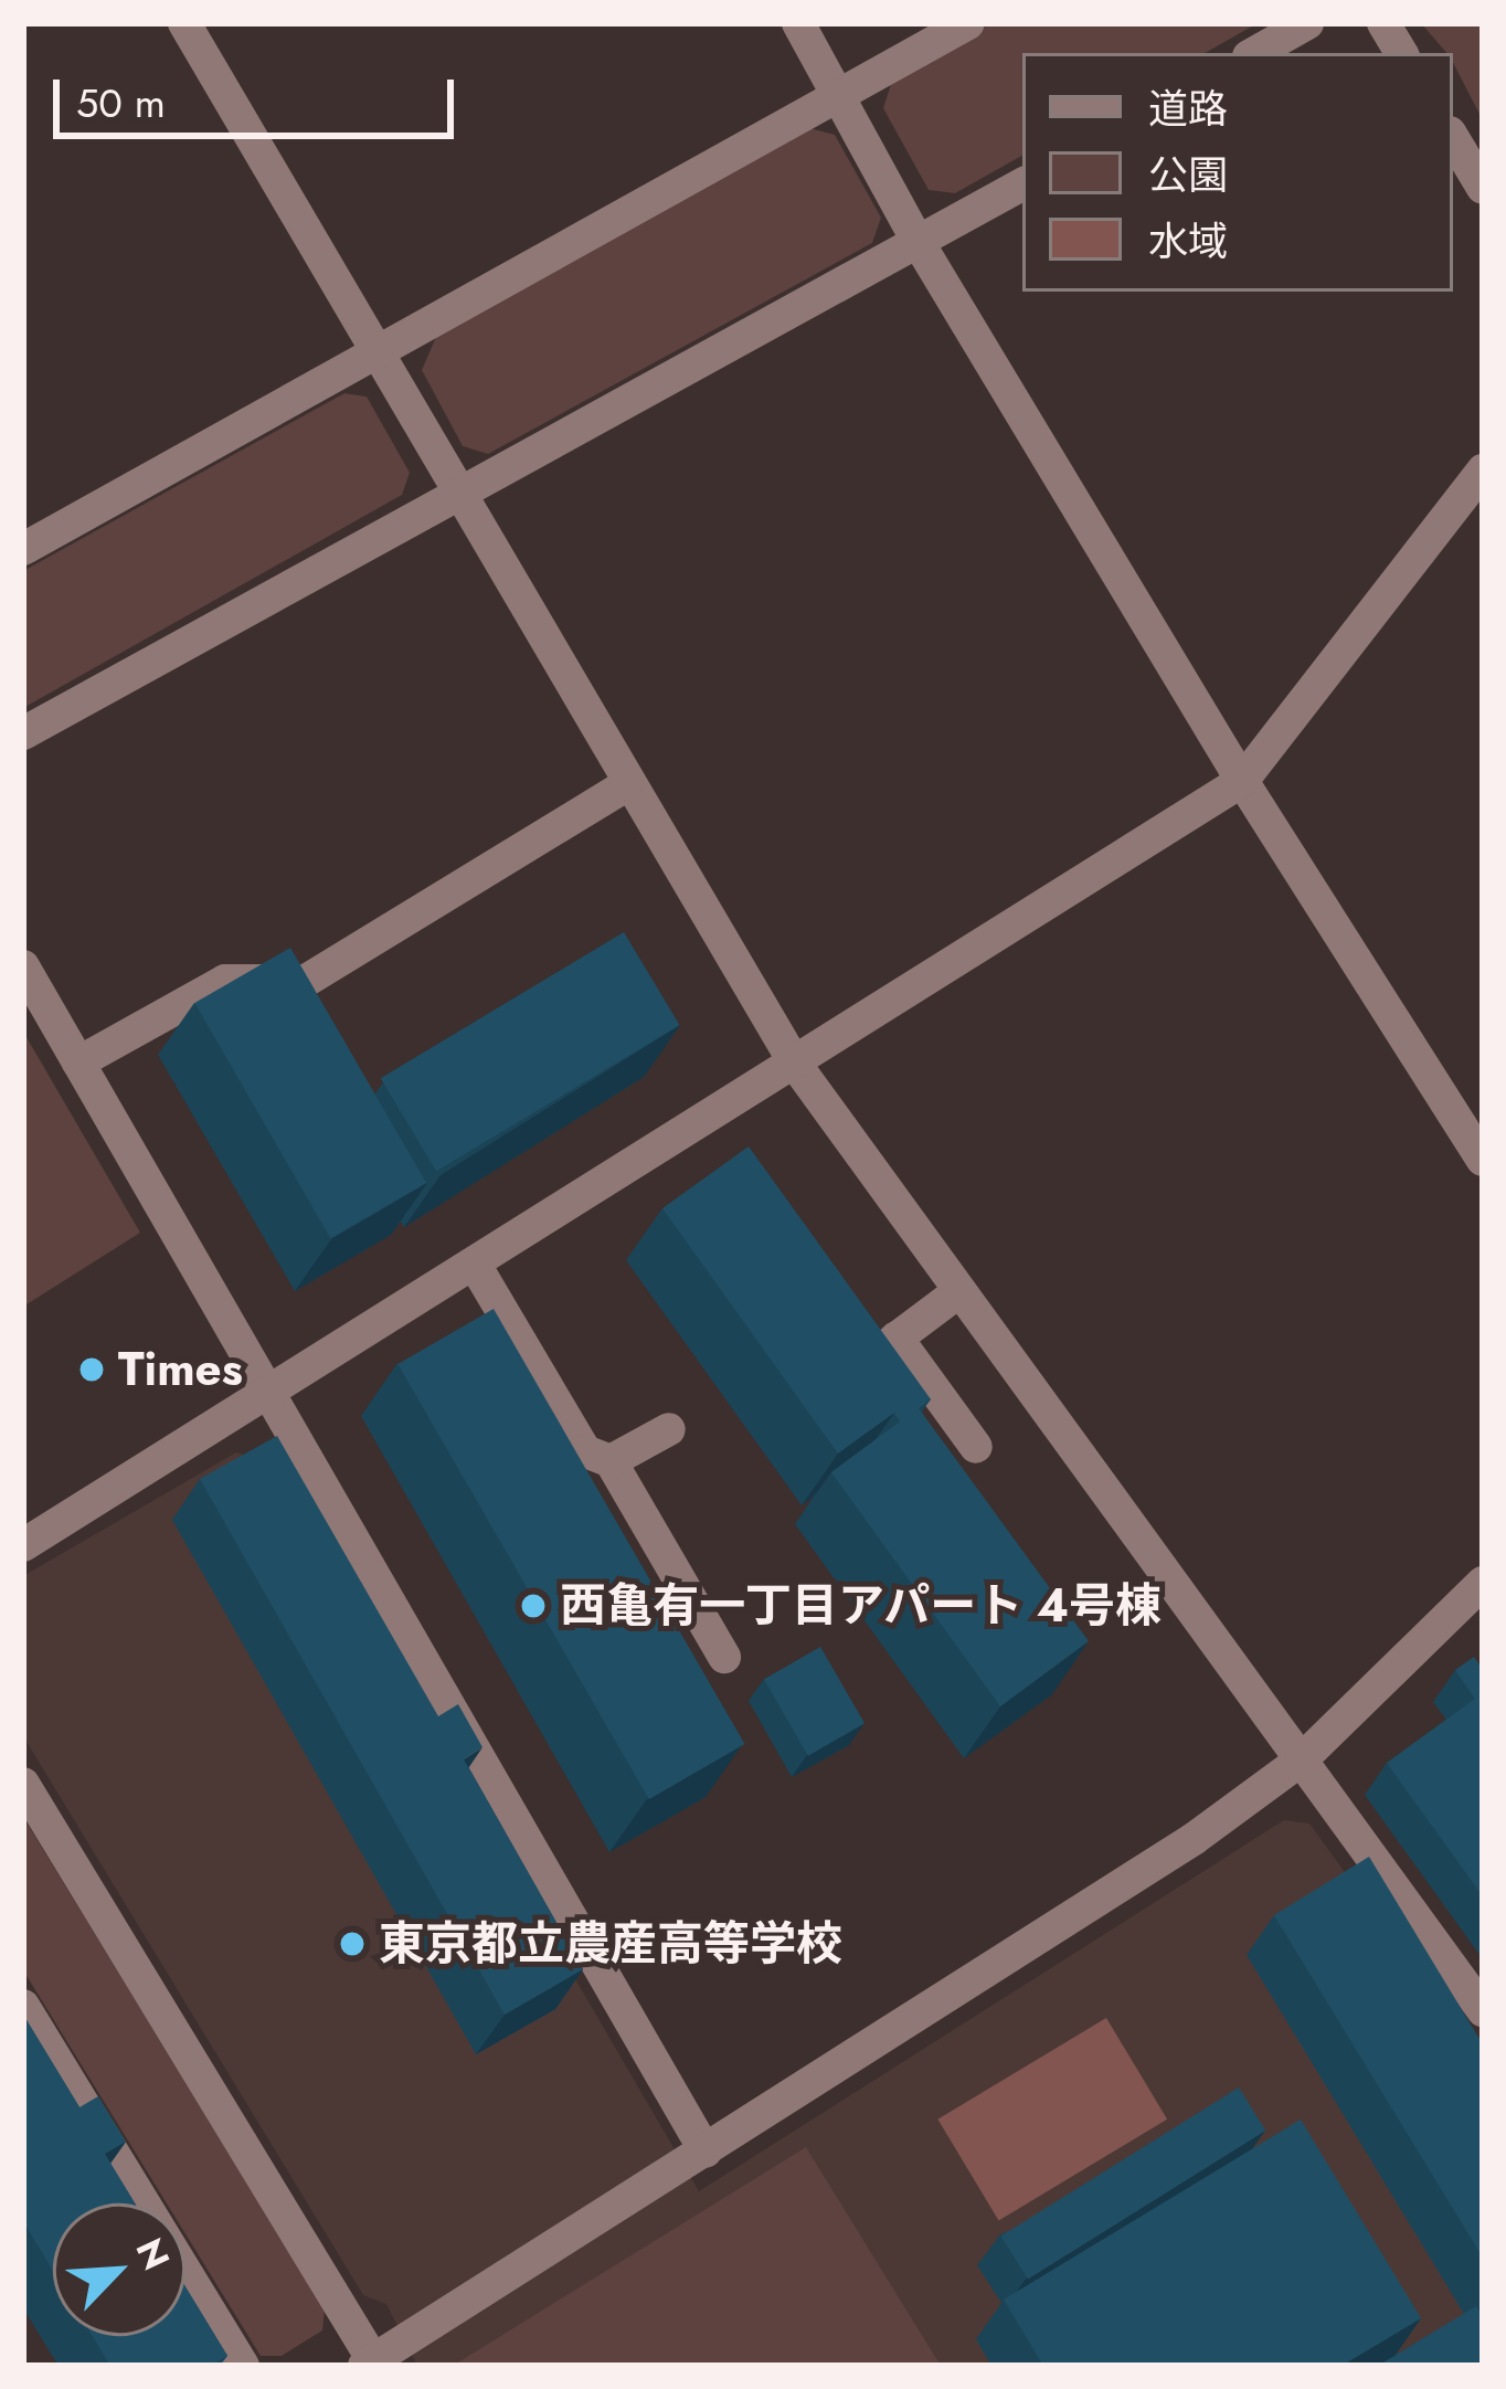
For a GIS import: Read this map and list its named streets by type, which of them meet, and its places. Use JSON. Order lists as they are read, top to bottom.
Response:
{
  "places": ["Times", "西亀有一丁目アパート 4号棟", "東京都立農産高等学校"],
  "legend": ["道路", "公園", "水域"],
  "scale_bar": "50 m",
  "north": "top right"
}
